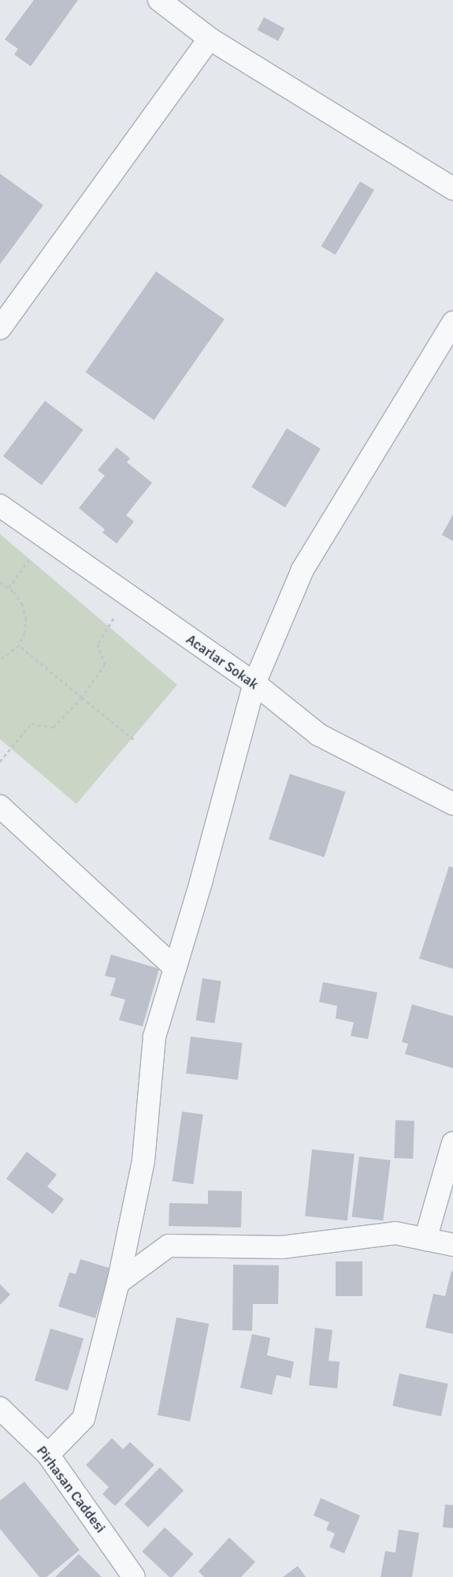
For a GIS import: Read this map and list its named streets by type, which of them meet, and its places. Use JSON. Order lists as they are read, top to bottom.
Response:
{
  "streets": {
    "street": ["Acarlar Sokak", "Pirhasan Caddesi"]
  }
}
